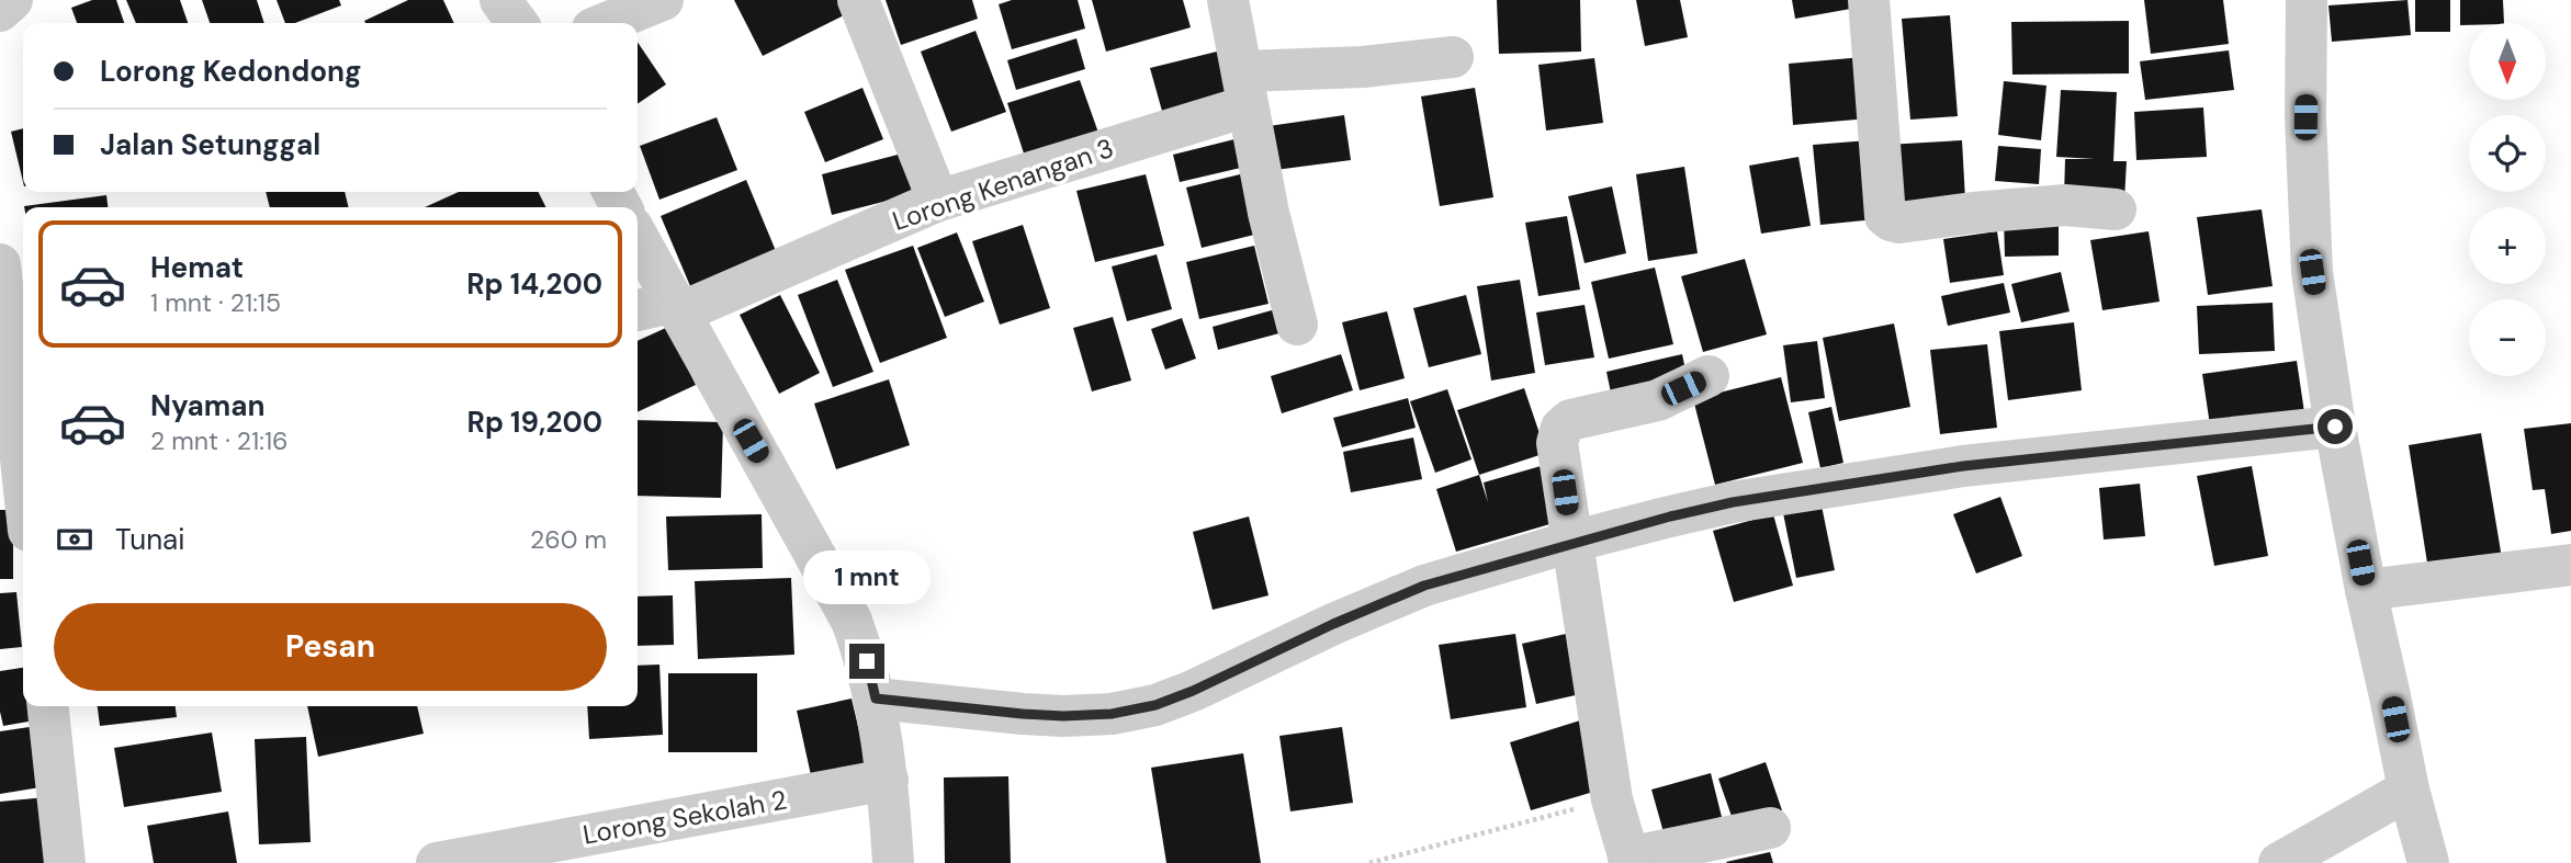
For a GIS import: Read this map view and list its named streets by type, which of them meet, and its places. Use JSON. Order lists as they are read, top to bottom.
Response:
{
  "streets": {
    "street": ["Lorong Kenangan 3", "Lorong Sekolah 2"]
  },
  "north": "bottom",
  "page": {
    "map_buttons": ["+", "−"],
    "banner": ["Lorong Kedondong", "Jalan Setunggal"],
    "list": [
      {
        "name": "Hemat",
        "note": "1 mnt · 21:15",
        "value": "Rp 14,200"
      },
      {
        "name": "Nyaman",
        "note": "2 mnt · 21:16",
        "value": "Rp 19,200"
      }
    ],
    "pay": ["Tunai", "260 m"],
    "bubble": "1 mnt",
    "buttons": "Pesan"
  }
}
